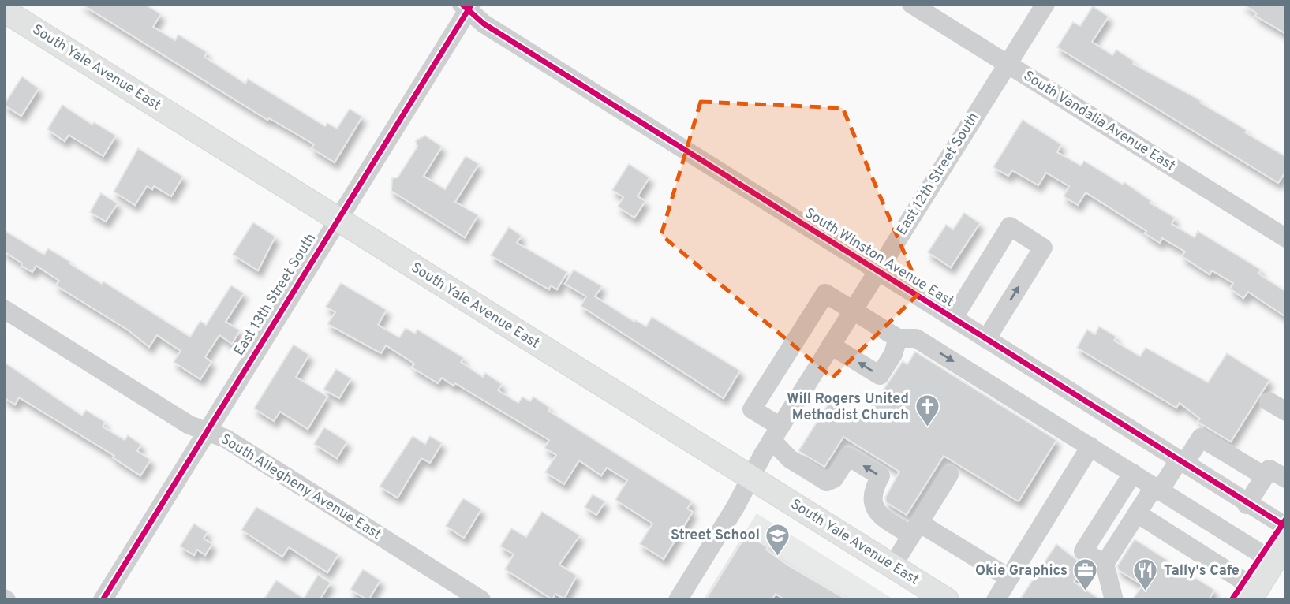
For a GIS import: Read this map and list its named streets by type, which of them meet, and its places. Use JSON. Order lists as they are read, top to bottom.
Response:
{
  "streets": {
    "main road": ["South Yale Avenue East"],
    "street": [
      "South Vandalia Avenue East",
      "East 12th Street South",
      "South Winston Avenue East",
      "East 13th Street South",
      "South Allegheny Avenue East"
    ]
  },
  "crossings": [
    ["South Yale Avenue East", "East 12th Street South"],
    ["South Yale Avenue East", "East 13th Street South"],
    ["South Vandalia Avenue East", "East 12th Street South"],
    ["East 12th Street South", "South Winston Avenue East"],
    ["South Winston Avenue East", "East 13th Street South"],
    ["East 13th Street South", "South Allegheny Avenue East"]
  ],
  "places": {
    "church": ["Will Rogers United Methodist Church"],
    "school or university": ["Street School"],
    "office": ["Okie Graphics"],
    "restaurant": ["Tally's Cafe"]
  }
}
